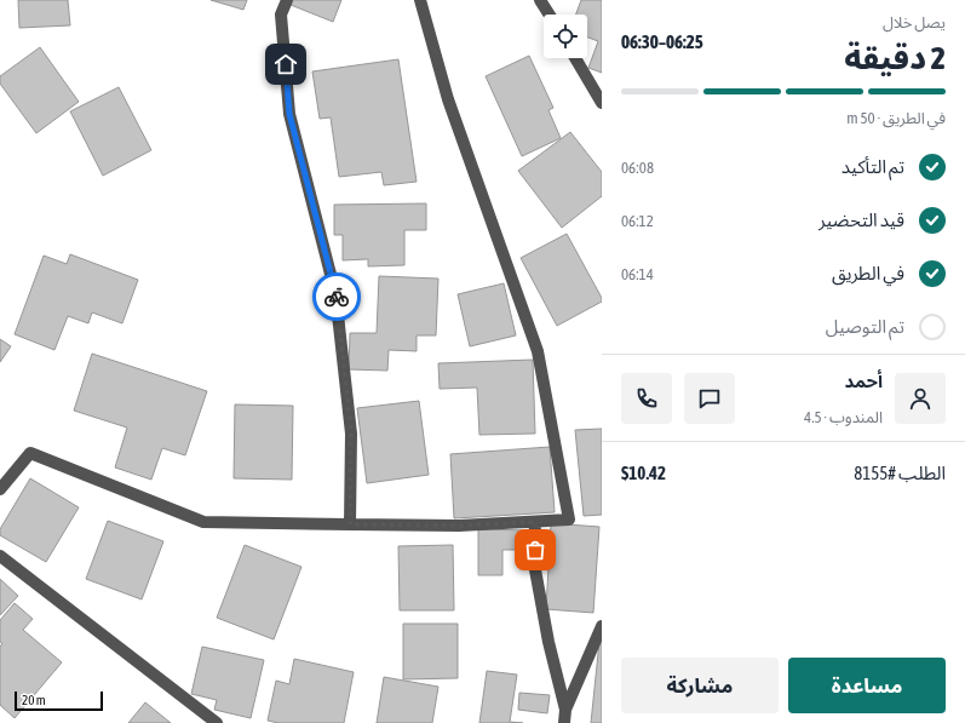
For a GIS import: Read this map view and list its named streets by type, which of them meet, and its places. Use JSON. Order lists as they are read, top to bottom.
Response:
{
  "scale_bar": "20 m",
  "page": {
    "heading": ["2 دقيقة", "يصل خلال", "06:25–06:30"],
    "panel": [
      "أحمد",
      "المندوب · 4.5",
      "الطلب #8155",
      "$10.42"
    ],
    "bar": "في الطريق · 50 m",
    "list": [
      ["تم التأكيد", "06:08"],
      ["قيد التحضير", "06:12"],
      ["في الطريق", "06:14"],
      "تم التوصيل"
    ],
    "buttons": ["مساعدة", "مشاركة"],
    "scale": "20 m"
  }
}
